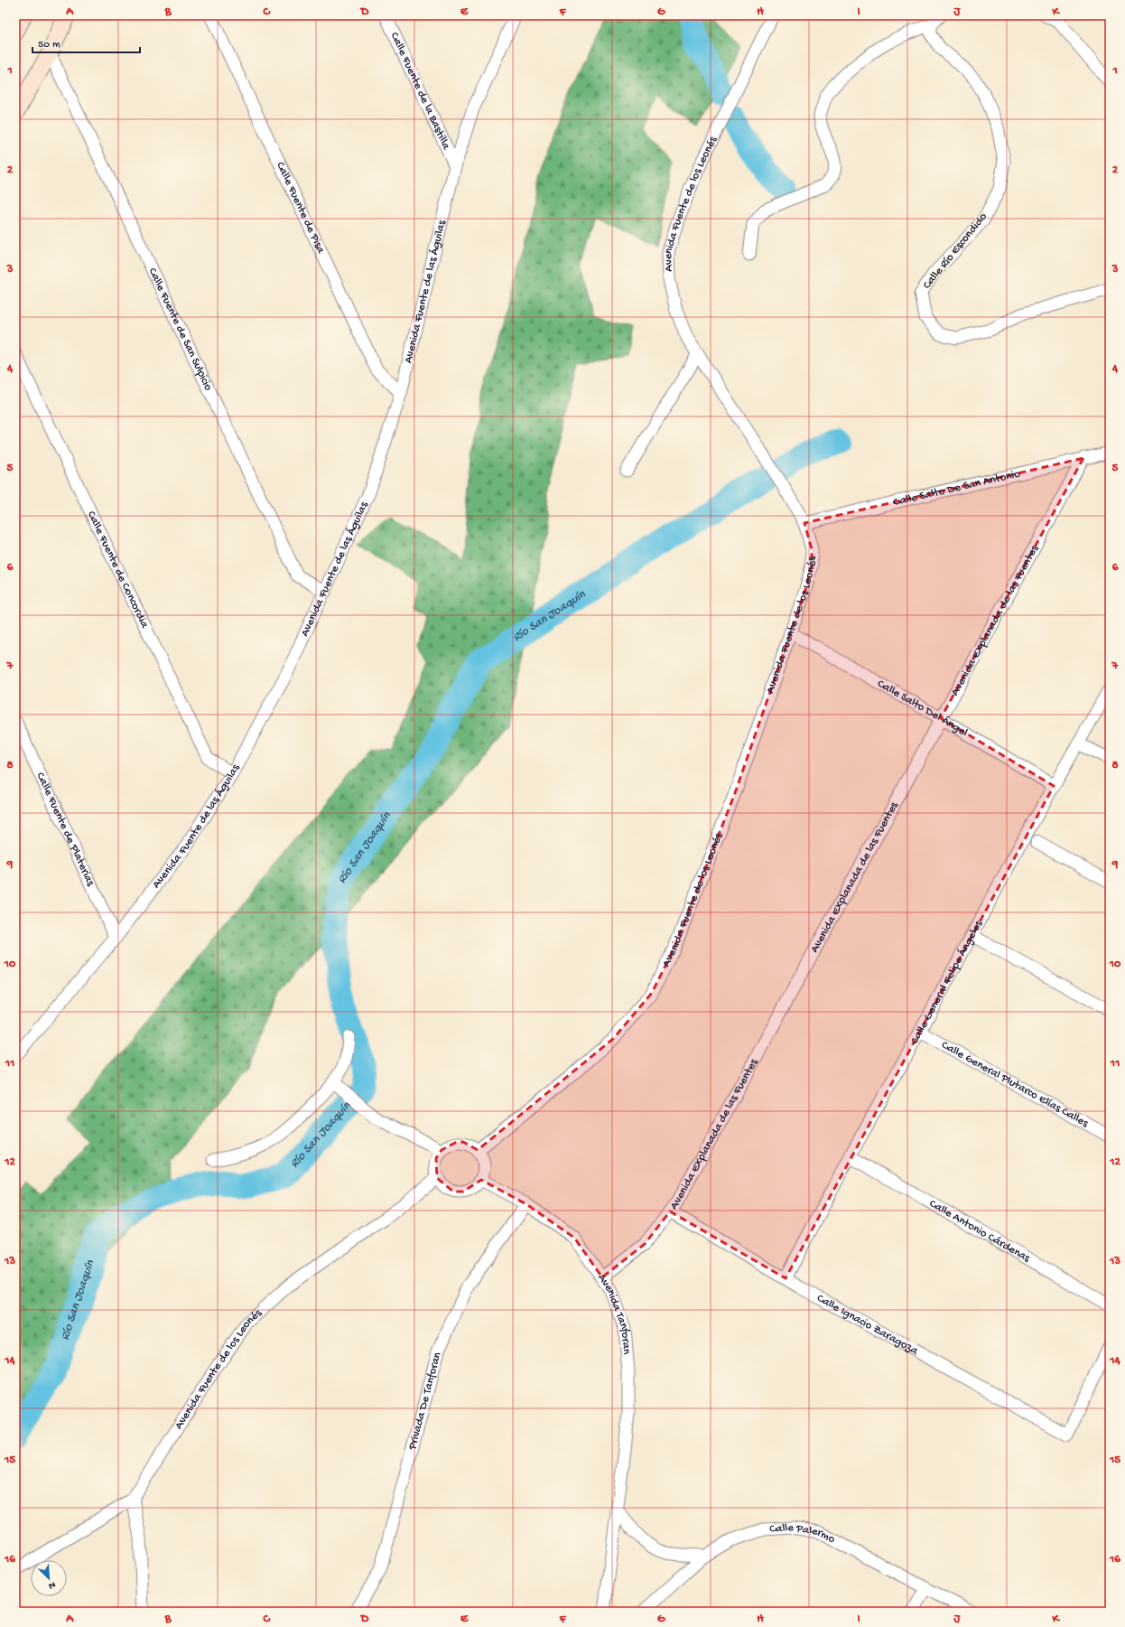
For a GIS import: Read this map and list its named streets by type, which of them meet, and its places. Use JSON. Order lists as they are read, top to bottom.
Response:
{
  "streets": {
    "street": [
      "Calle Fuente de la Bastilla",
      "Avenida Fuente de los Leonés",
      "Calle Fuente de Pisa",
      "Calle Río Escondido",
      "Avenida Fuente de las Águilas",
      "Calle Fuente de San Sulpicio",
      "Calle Salto De San Antonio",
      "Calle Fuente de Concordia",
      "Avenida Explanada de las Fuentes",
      "Calle Salto Del Ángel",
      "Calle Fuente de Platerias",
      "Calle General Felipe Ángeles",
      "Calle General Plutarco Elías Calles",
      "Calle Antonio Cárdenas",
      "Avenida Tanforan",
      "Calle Ignacio Zaragoza",
      "Privada De Tanforan",
      "Calle Palermo"
    ]
  },
  "crossings": [
    ["Calle Fuente de la Bastilla", "Avenida Fuente de las Águilas"],
    ["Avenida Fuente de los Leonés", "Calle Salto De San Antonio"],
    ["Avenida Fuente de los Leonés", "Calle Salto Del Ángel"],
    ["Avenida Fuente de los Leonés", "Avenida Tanforan"],
    ["Calle Fuente de Pisa", "Avenida Fuente de las Águilas"],
    ["Avenida Fuente de las Águilas", "Calle Fuente de San Sulpicio"],
    ["Avenida Fuente de las Águilas", "Calle Fuente de Concordia"],
    ["Avenida Fuente de las Águilas", "Calle Fuente de Platerias"],
    ["Calle Salto De San Antonio", "Avenida Explanada de las Fuentes"],
    ["Avenida Explanada de las Fuentes", "Calle Salto Del Ángel"],
    ["Avenida Explanada de las Fuentes", "Avenida Tanforan"],
    ["Avenida Explanada de las Fuentes", "Calle Ignacio Zaragoza"],
    ["Calle Salto Del Ángel", "Calle General Felipe Ángeles"],
    ["Calle General Felipe Ángeles", "Calle General Plutarco Elías Calles"],
    ["Calle General Felipe Ángeles", "Calle Antonio Cárdenas"],
    ["Calle General Felipe Ángeles", "Calle Ignacio Zaragoza"],
    ["Avenida Tanforan", "Privada De Tanforan"]
  ],
  "water": ["Río San Joaquín"],
  "scale_bar": "50 m",
  "north": "bottom right",
  "grid": {
    "columns": [
      "A",
      "B",
      "C",
      "D",
      "E",
      "F",
      "G",
      "H",
      "I",
      "J",
      "K"
    ],
    "rows": [
      "1",
      "2",
      "3",
      "4",
      "5",
      "6",
      "7",
      "8",
      "9",
      "10",
      "11",
      "12",
      "13",
      "14",
      "15",
      "16"
    ]
  }
}
